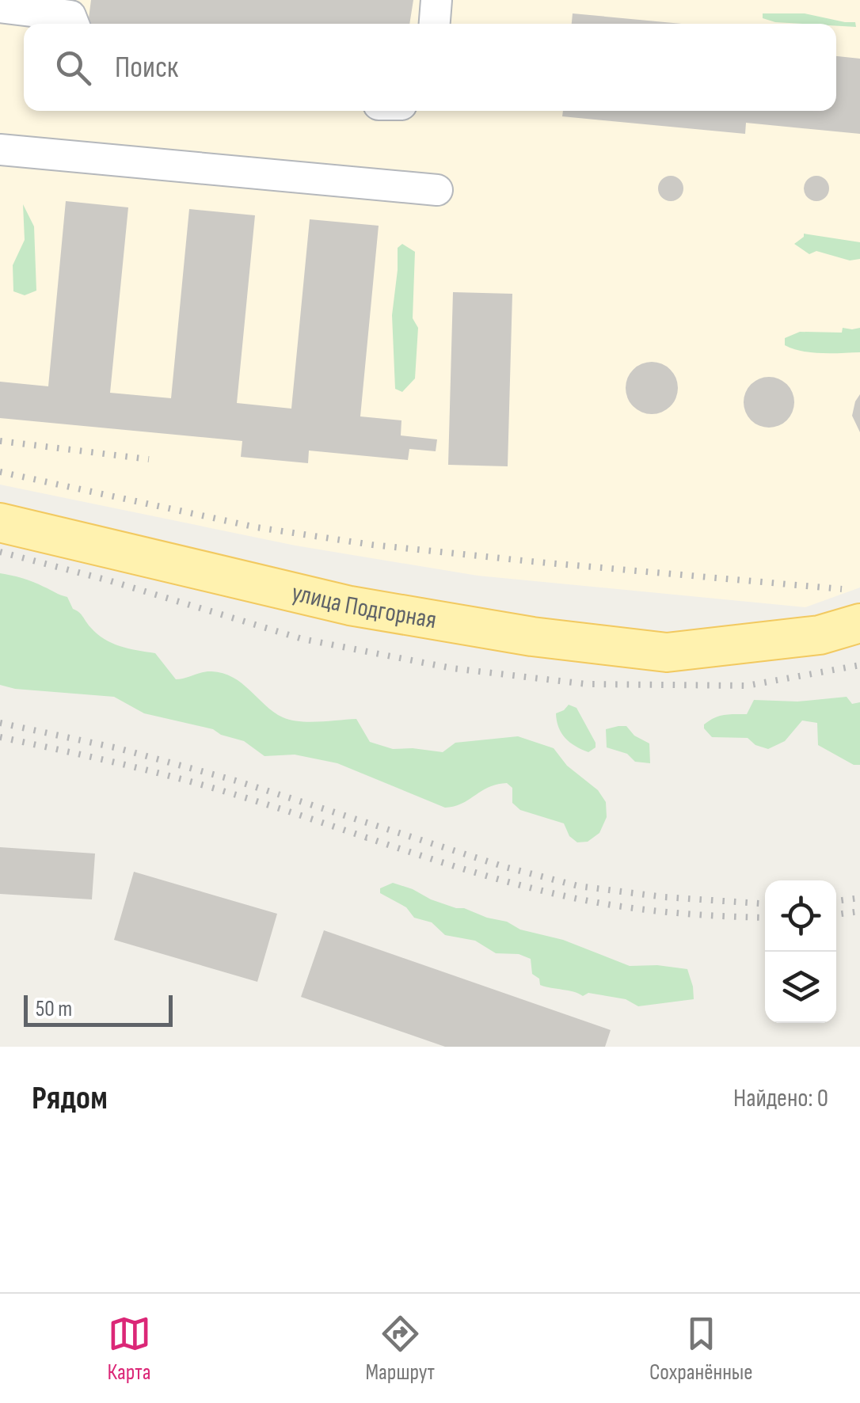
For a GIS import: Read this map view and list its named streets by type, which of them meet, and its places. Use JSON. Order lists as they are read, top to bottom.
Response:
{
  "streets": {
    "main road": ["улица Подгорная"]
  },
  "scale_bar": "50 m",
  "page": {
    "search": "Поиск",
    "scale": "50 m",
    "heading": ["Рядом", "Найдено: 0"],
    "nav": ["Карта", "Маршрут", "Сохранённые"]
  }
}
